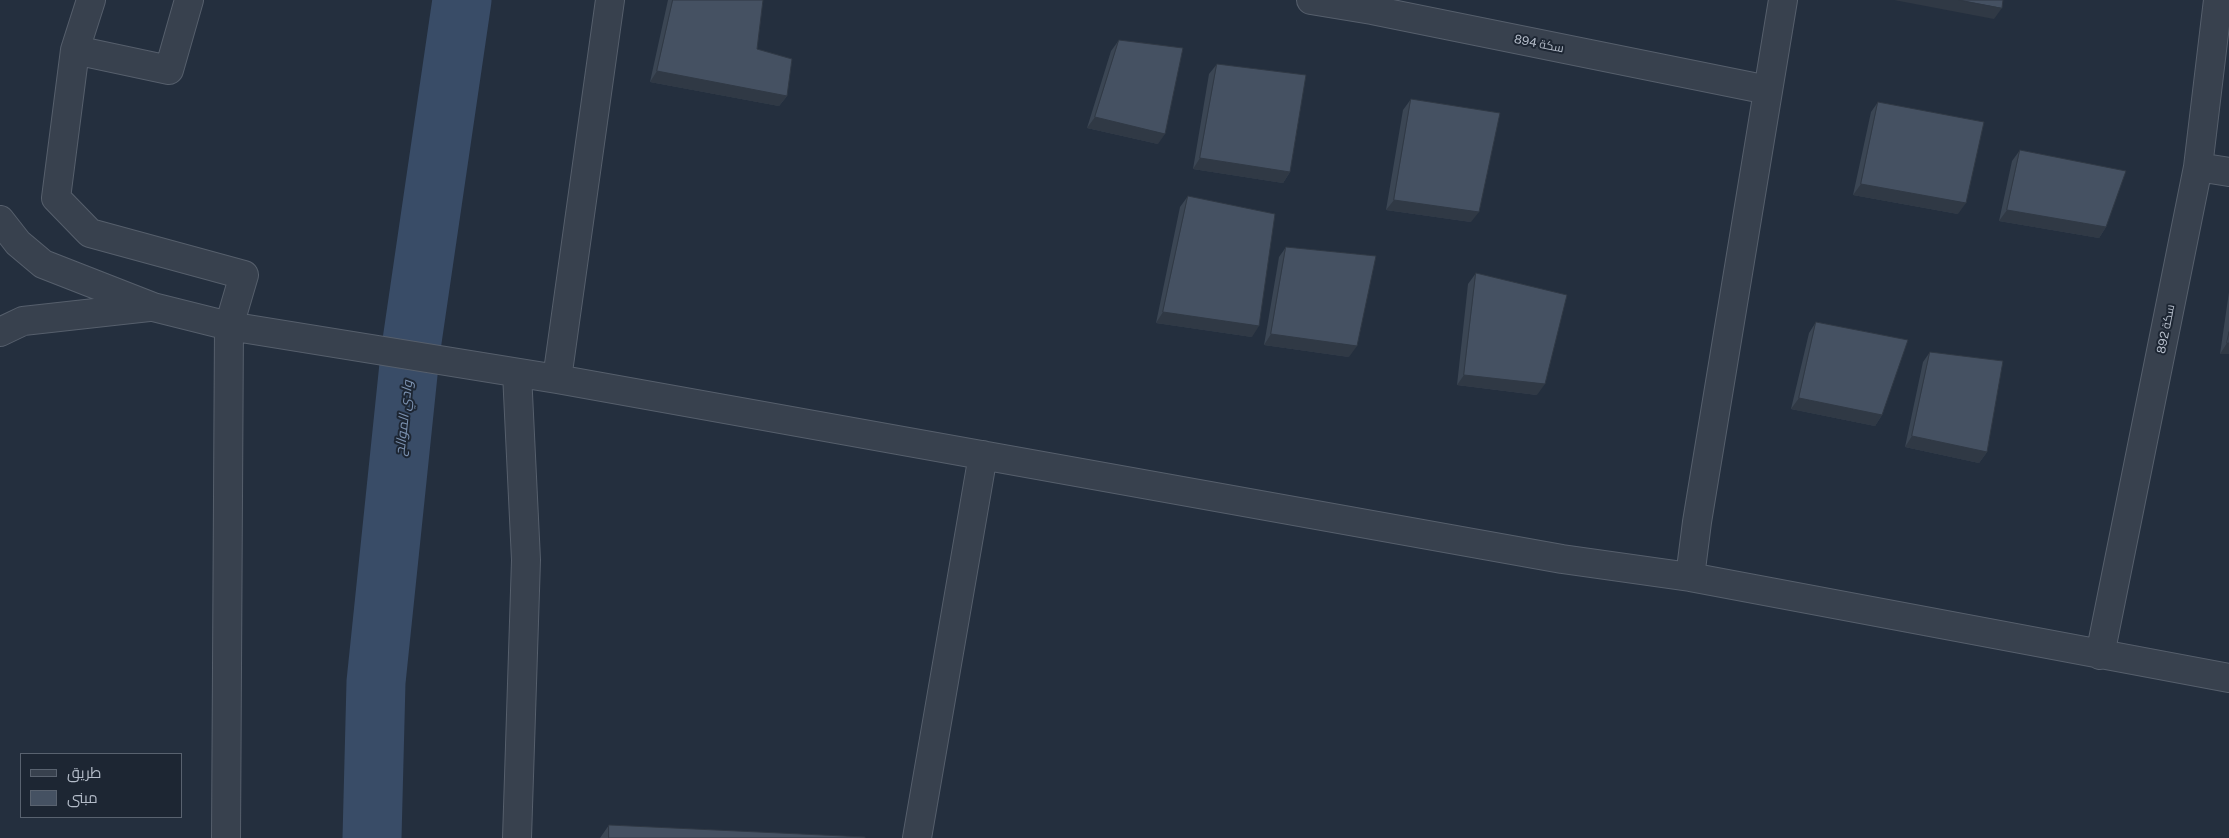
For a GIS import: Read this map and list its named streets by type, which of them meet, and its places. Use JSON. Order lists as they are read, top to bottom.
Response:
{
  "streets": {
    "street": ["سكة 894", "سكة 892"]
  },
  "water": ["وادي الموالح"],
  "legend": ["طريق", "مبنى"]
}
